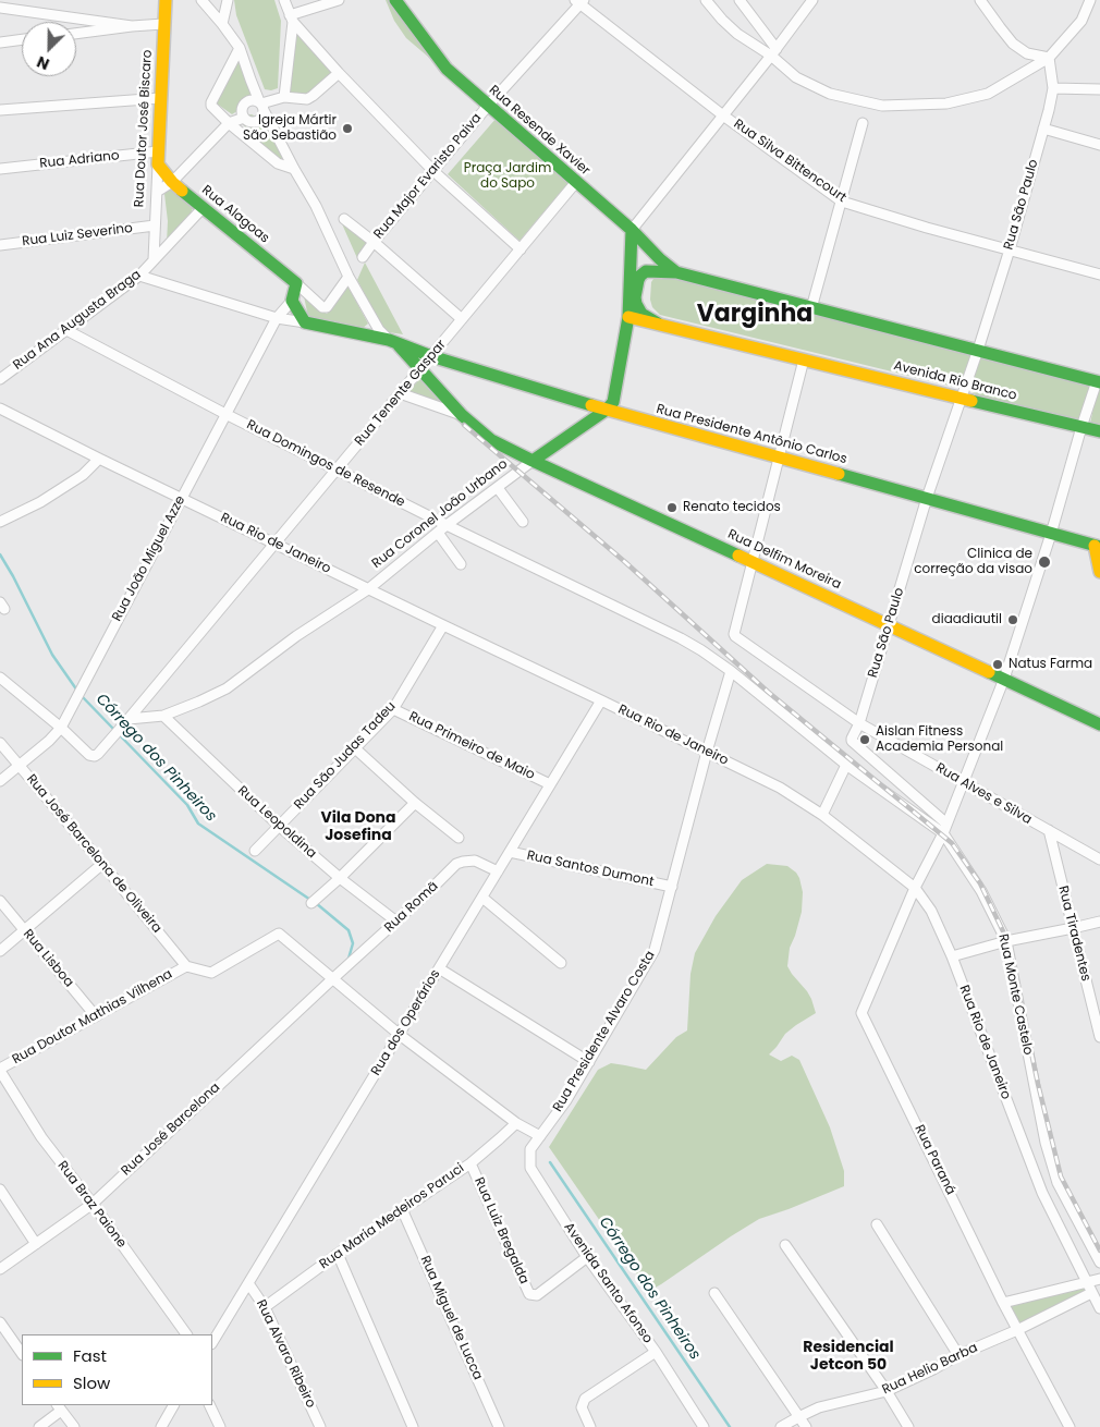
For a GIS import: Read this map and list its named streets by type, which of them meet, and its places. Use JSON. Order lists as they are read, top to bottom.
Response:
{
  "streets": {
    "main road": [
      "Rua Doutor José Biscaro",
      "Rua Resende Xavier",
      "Rua Alagoas",
      "Avenida Rio Branco",
      "Rua Presidente Antônio Carlos",
      "Rua Coronel João Urbano",
      "Rua Delfim Moreira"
    ],
    "street": [
      "Rua Adriano",
      "Rua Silva Bittencourt",
      "Rua Major Evaristo Paiva",
      "Rua São Paulo",
      "Rua Luiz Severino",
      "Rua Ana Augusta Braga",
      "Rua Tenente Gaspar",
      "Rua Domingos de Resende",
      "Rua Rio de Janeiro",
      "Rua João Miguel Azze",
      "Rua Primeiro de Maio",
      "Rua São Judas Tadeu",
      "Rua Alves e Silva",
      "Rua Leopoldina",
      "Rua José Barcelona de Oliveira",
      "Rua Santos Dumont",
      "Rua Romã",
      "Rua Tiradentes",
      "Rua Lisboa",
      "Rua Monte Castelo",
      "Rua Doutor Mathias Vilhena",
      "Rua dos Operários",
      "Rua Presidente Alvaro Costa",
      "Rua José Barcelona",
      "Rua Paraná",
      "Rua Braz Paione",
      "Rua Maria Medeiros Paruci",
      "Rua Luiz Bregalda",
      "Avenida Santo Afonso",
      "Rua Miguel de Lucca",
      "Rua Alvaro Ribeiro",
      "Rua Helio Barba"
    ]
  },
  "crossings": [
    ["Rua Doutor José Biscaro", "Rua Adriano"],
    ["Rua Doutor José Biscaro", "Rua Alagoas"],
    ["Rua Doutor José Biscaro", "Rua Luiz Severino"],
    ["Rua Doutor José Biscaro", "Rua Ana Augusta Braga"],
    ["Rua Resende Xavier", "Rua Major Evaristo Paiva"],
    ["Rua Resende Xavier", "Rua Tenente Gaspar"],
    ["Rua Silva Bittencourt", "Rua Major Evaristo Paiva"],
    ["Rua Silva Bittencourt", "Rua São Paulo"],
    ["Rua São Paulo", "Avenida Rio Branco"],
    ["Rua São Paulo", "Rua Presidente Antônio Carlos"],
    ["Rua São Paulo", "Rua Delfim Moreira"],
    ["Rua São Paulo", "Rua Alves e Silva"],
    ["Rua São Paulo", "Rua Monte Castelo"],
    ["Rua São Paulo", "Rua Paraná"],
    ["Rua Alagoas", "Rua Ana Augusta Braga"],
    ["Rua Ana Augusta Braga", "Rua Domingos de Resende"],
    ["Avenida Rio Branco", "Rua Paraná"],
    ["Rua Tenente Gaspar", "Rua Presidente Antônio Carlos"],
    ["Rua Tenente Gaspar", "Rua Domingos de Resende"],
    ["Rua Tenente Gaspar", "Rua Coronel João Urbano"],
    ["Rua Tenente Gaspar", "Rua Rio de Janeiro"],
    ["Rua Tenente Gaspar", "Rua João Miguel Azze"],
    ["Rua Tenente Gaspar", "Rua Delfim Moreira"],
    ["Rua Presidente Antônio Carlos", "Rua Coronel João Urbano"],
    ["Rua Presidente Antônio Carlos", "Rua Delfim Moreira"],
    ["Rua Presidente Antônio Carlos", "Rua Paraná"],
    ["Rua Domingos de Resende", "Rua Coronel João Urbano"],
    ["Rua Domingos de Resende", "Rua João Miguel Azze"],
    ["Rua Domingos de Resende", "Rua Monte Castelo"],
    ["Rua Domingos de Resende", "Rua Presidente Alvaro Costa"],
    ["Rua Coronel João Urbano", "Rua Rio de Janeiro"],
    ["Rua Coronel João Urbano", "Rua Delfim Moreira"],
    ["Rua Coronel João Urbano", "Rua Leopoldina"],
    ["Rua Rio de Janeiro", "Rua João Miguel Azze"],
    ["Rua Rio de Janeiro", "Rua São Judas Tadeu"],
    ["Rua Rio de Janeiro", "Rua dos Operários"],
    ["Rua Rio de Janeiro", "Rua Presidente Alvaro Costa"],
    ["Rua Rio de Janeiro", "Rua Paraná"],
    ["Rua Rio de Janeiro", "Rua Helio Barba"],
    ["Rua João Miguel Azze", "Rua José Barcelona de Oliveira"],
    ["Rua Delfim Moreira", "Rua Alves e Silva"],
    ["Rua Delfim Moreira", "Rua Paraná"],
    ["Rua Primeiro de Maio", "Rua São Judas Tadeu"],
    ["Rua Primeiro de Maio", "Rua dos Operários"],
    ["Rua São Judas Tadeu", "Rua Leopoldina"],
    ["Rua Alves e Silva", "Rua Tiradentes"],
    ["Rua Alves e Silva", "Rua Paraná"],
    ["Rua Leopoldina", "Rua Romã"],
    ["Rua José Barcelona de Oliveira", "Rua Doutor Mathias Vilhena"],
    ["Rua Santos Dumont", "Rua dos Operários"],
    ["Rua Santos Dumont", "Rua Presidente Alvaro Costa"],
    ["Rua Romã", "Rua dos Operários"],
    ["Rua Romã", "Rua José Barcelona"],
    ["Rua Lisboa", "Rua Doutor Mathias Vilhena"],
    ["Rua Monte Castelo", "Rua Presidente Alvaro Costa"],
    ["Rua Monte Castelo", "Rua Paraná"],
    ["Rua Doutor Mathias Vilhena", "Rua Braz Paione"],
    ["Rua dos Operários", "Rua Alvaro Ribeiro"],
    ["Rua Presidente Alvaro Costa", "Avenida Santo Afonso"],
    ["Rua José Barcelona", "Rua Braz Paione"],
    ["Rua Paraná", "Rua Helio Barba"],
    ["Rua Maria Medeiros Paruci", "Rua Luiz Bregalda"],
    ["Rua Maria Medeiros Paruci", "Rua Miguel de Lucca"],
    ["Rua Maria Medeiros Paruci", "Rua Alvaro Ribeiro"],
    ["Rua Luiz Bregalda", "Avenida Santo Afonso"]
  ],
  "districts": ["Varginha", "Vila Dona Josefina", "Residencial Jetcon 50"],
  "water": ["Córrego dos Pinheiros"],
  "parks": ["Praça Jardim do Sapo"],
  "places": [
    "Igreja Mártir São Sebastião",
    "Renato tecidos",
    "Clinica de correção da visao",
    "diaadiautil",
    "Natus Farma",
    "Aislan Fitness Academia Personal"
  ],
  "legend": ["Fast", "Slow"],
  "north": "bottom left"
}
